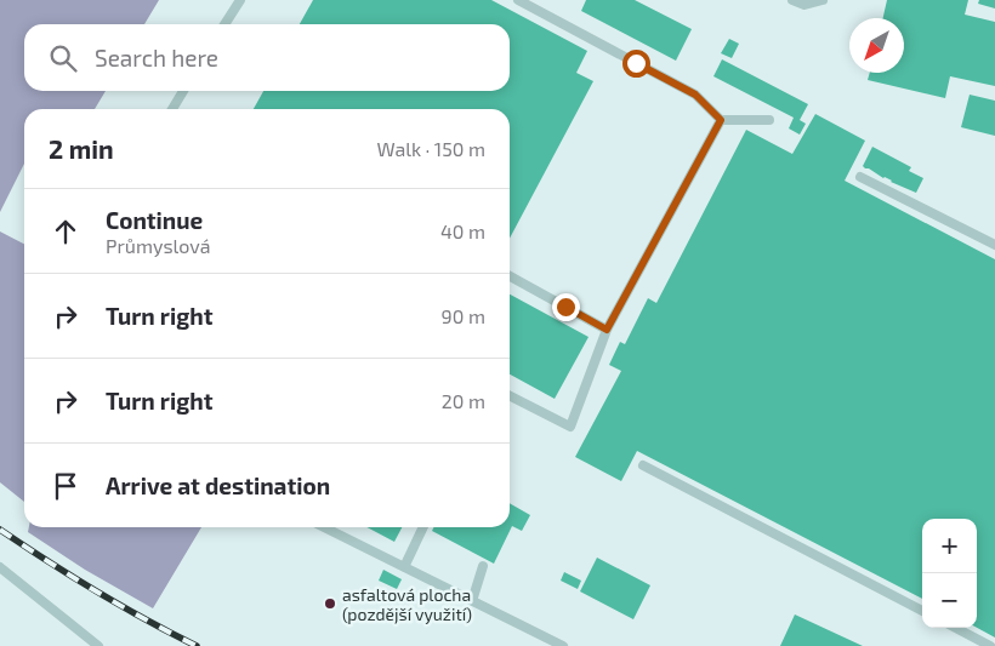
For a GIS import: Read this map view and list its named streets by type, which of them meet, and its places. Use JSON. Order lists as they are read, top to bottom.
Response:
{
  "places": ["asfaltová plocha (pozdější využití)"],
  "north": "bottom left",
  "page": {
    "search": "Search here",
    "heading": ["2 min", "Walk · 150 m"],
    "list": [
      ["Continue", "Průmyslová", "40 m"],
      ["Turn right", "90 m"],
      ["Turn right", "20 m"],
      "Arrive at destination"
    ],
    "map_buttons": ["+", "−"]
  }
}
